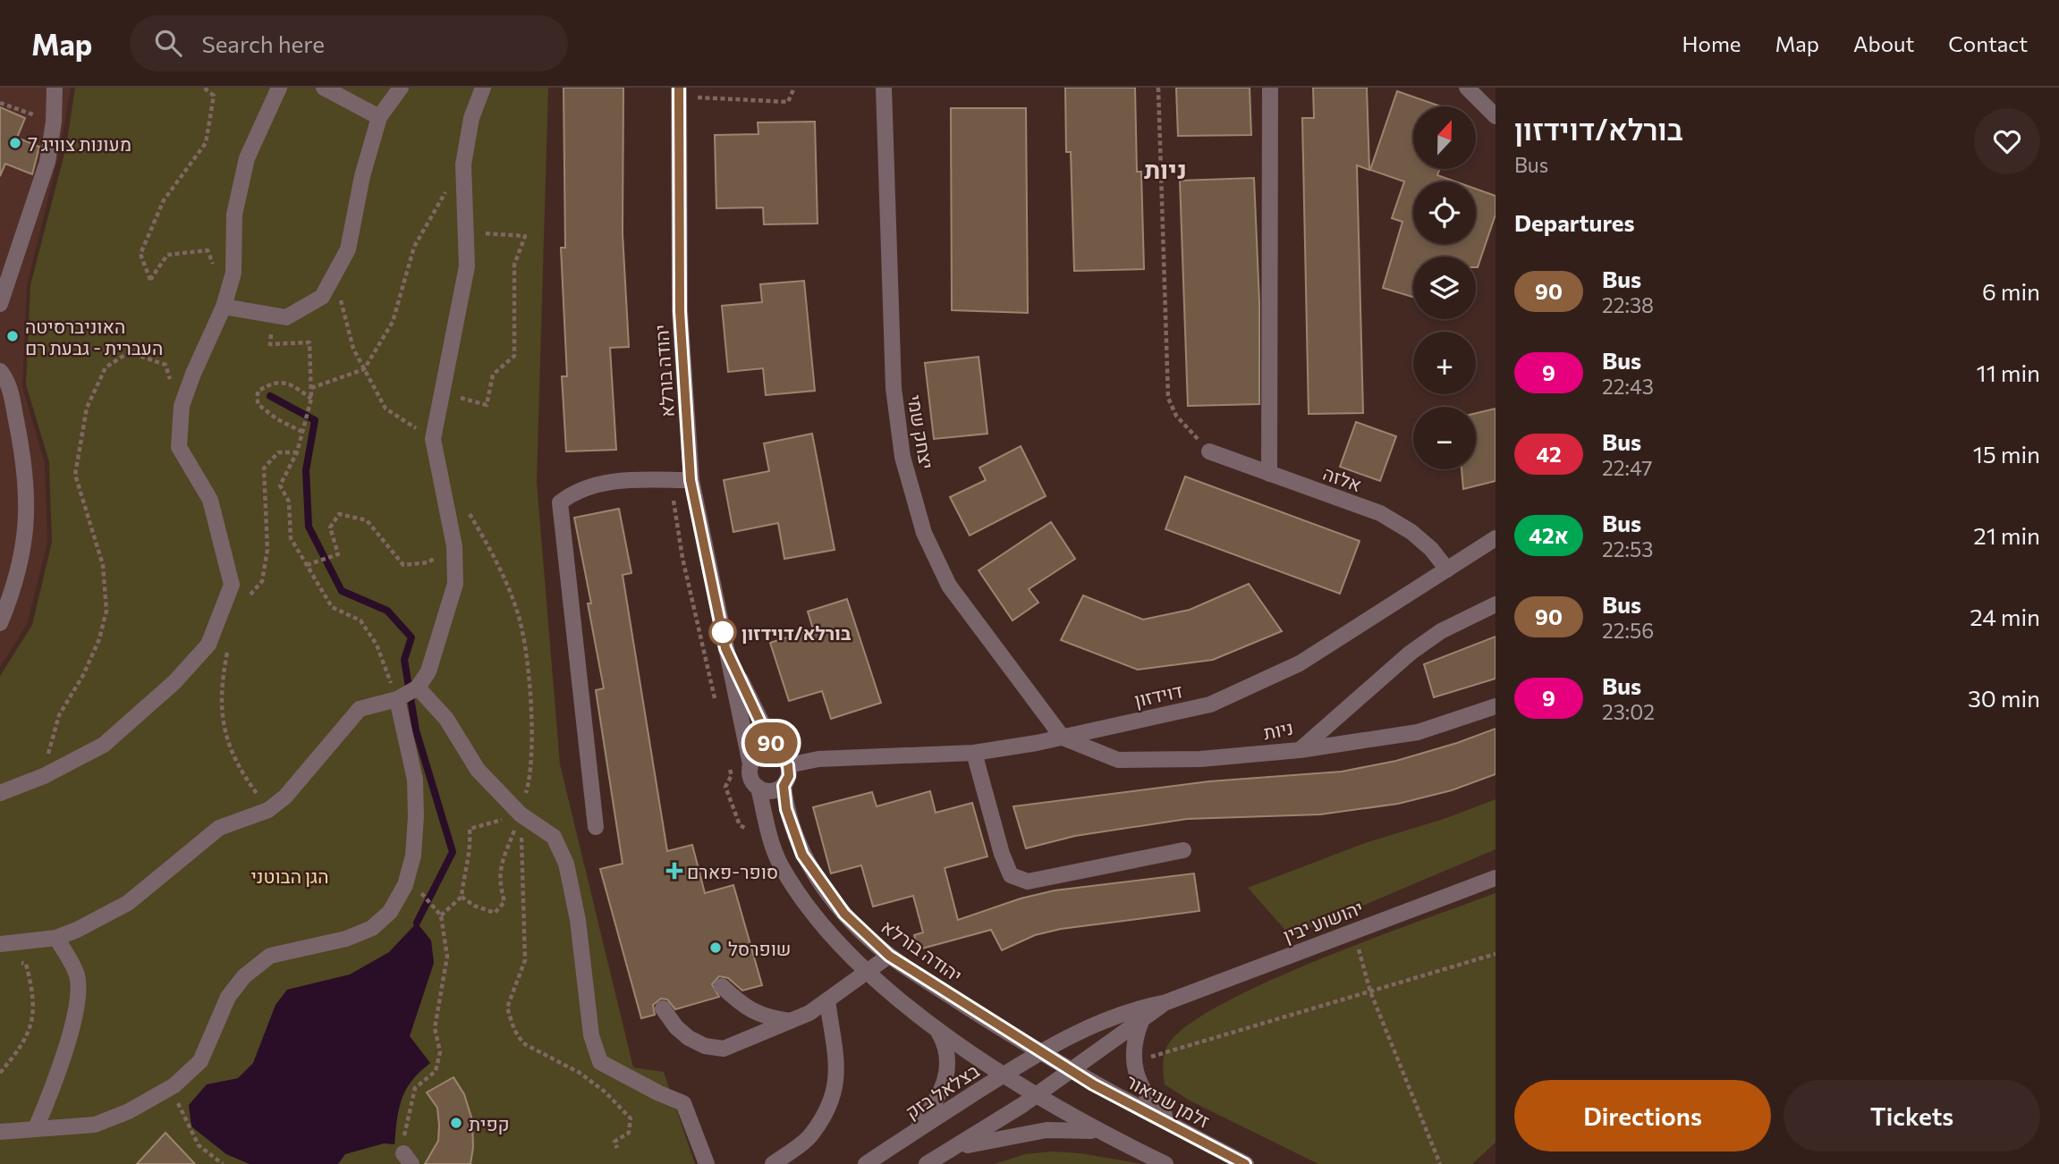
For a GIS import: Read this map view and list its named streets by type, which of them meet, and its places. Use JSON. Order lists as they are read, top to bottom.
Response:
{
  "streets": {
    "street": [
      "יהודה בורלא",
      "יצחק שמי",
      "אלזה",
      "דוידזון",
      "ניות",
      "יהושוע יבין",
      "בצלאל בזק",
      "זלמן שניאור"
    ]
  },
  "crossings": [
    ["יהודה בורלא", "דוידזון"],
    ["יהודה בורלא", "יהושוע יבין"],
    ["יהודה בורלא", "בצלאל בזק"],
    ["יהודה בורלא", "זלמן שניאור"],
    ["יצחק שמי", "דוידזון"],
    ["יצחק שמי", "ניות"],
    ["אלזה", "דוידזון"],
    ["דוידזון", "ניות"],
    ["יהושוע יבין", "בצלאל בזק"],
    ["יהושוע יבין", "זלמן שניאור"]
  ],
  "districts": ["ניות"],
  "parks": ["הגן הבוטני"],
  "places": {
    "other": [
      "מעונות צוויג 7",
      "האוניברסיטה העברית - גבעת רם",
      "בורלא/דוידזון",
      "שופרסל",
      "קפית"
    ],
    "health": ["סופר-פארם"]
  },
  "lines": ["bus line 90"],
  "north": "top",
  "page": {
    "header": "Map",
    "search": "Search here",
    "nav": [
      "Home",
      "Map",
      "About",
      "Contact"
    ],
    "on_map": "90",
    "heading": [
      ["בורלא/דוידזון", "Bus"],
      "Departures"
    ],
    "map_buttons": ["+", "−"],
    "list": [
      {
        "mark": "90",
        "name": "Bus",
        "note": "22:38",
        "value": "6 min"
      },
      {
        "mark": "9",
        "name": "Bus",
        "note": "22:43",
        "value": "11 min"
      },
      {
        "mark": "42",
        "name": "Bus",
        "note": "22:47",
        "value": "15 min"
      },
      {
        "mark": "42א",
        "name": "Bus",
        "note": "22:53",
        "value": "21 min"
      },
      {
        "mark": "90",
        "name": "Bus",
        "note": "22:56",
        "value": "24 min"
      },
      {
        "mark": "9",
        "name": "Bus",
        "note": "23:02",
        "value": "30 min"
      }
    ],
    "buttons": ["Directions", "Tickets"]
  }
}
